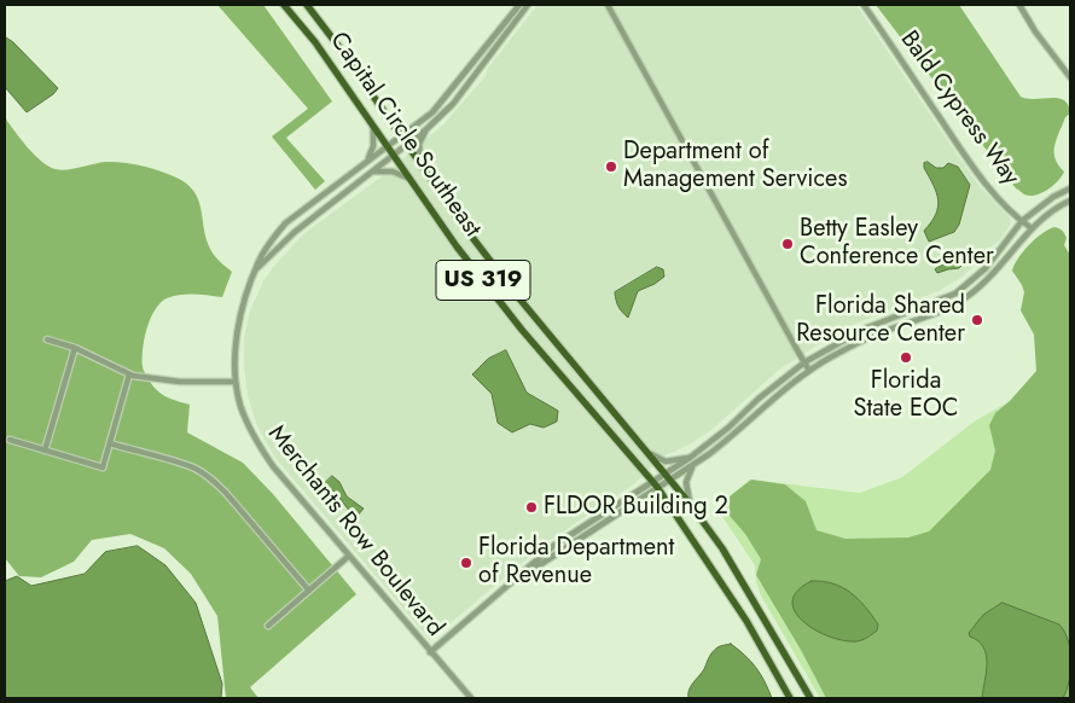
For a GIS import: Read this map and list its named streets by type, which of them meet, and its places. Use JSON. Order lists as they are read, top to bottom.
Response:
{
  "streets": {
    "main road": ["Capital Circle Southeast", "US 319"],
    "street": ["Bald Cypress Way", "Merchants Row Boulevard"]
  },
  "crossings": [
    ["Capital Circle Southeast", "Merchants Row Boulevard"]
  ],
  "places": [
    "Department of Management Services",
    "Betty Easley Conference Center",
    "Florida Shared Resource Center",
    "Florida State EOC",
    "FLDOR Building 2",
    "Florida Department of Revenue"
  ]
}
